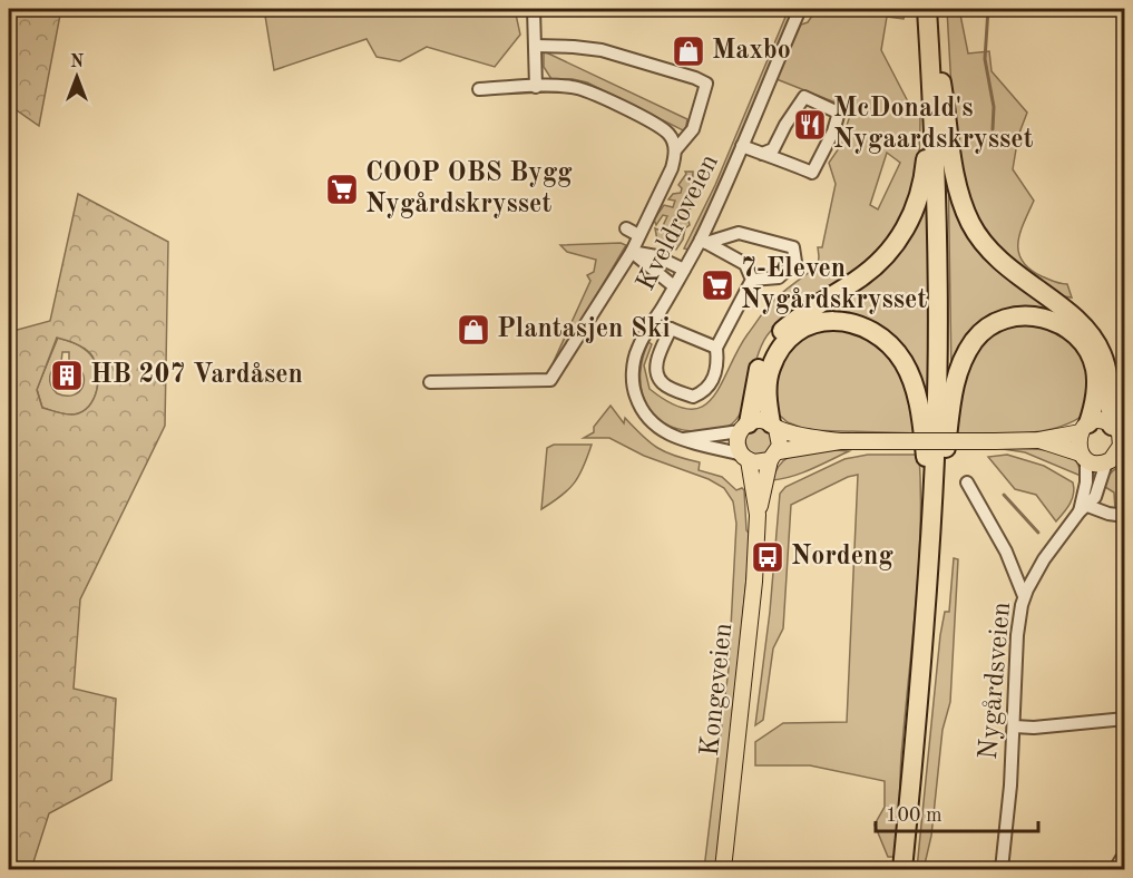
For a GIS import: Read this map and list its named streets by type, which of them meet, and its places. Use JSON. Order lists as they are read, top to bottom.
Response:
{
  "streets": {
    "main road": ["Kongeveien"],
    "street": ["Kveldroveien", "Nygårdsveien"]
  },
  "crossings": [
    ["Kveldroveien", "Kongeveien"]
  ],
  "places": {
    "shop": ["Maxbo", "Plantasjen Ski"],
    "restaurant": ["McDonald's Nygaardskrysset"],
    "supermarket": ["COOP OBS Bygg Nygårdskrysset", "7-Eleven Nygårdskrysset"],
    "building": ["HB 207 Vardåsen"],
    "bus stop": ["Nordeng"]
  },
  "scale_bar": "100 m",
  "north": "top"
}
